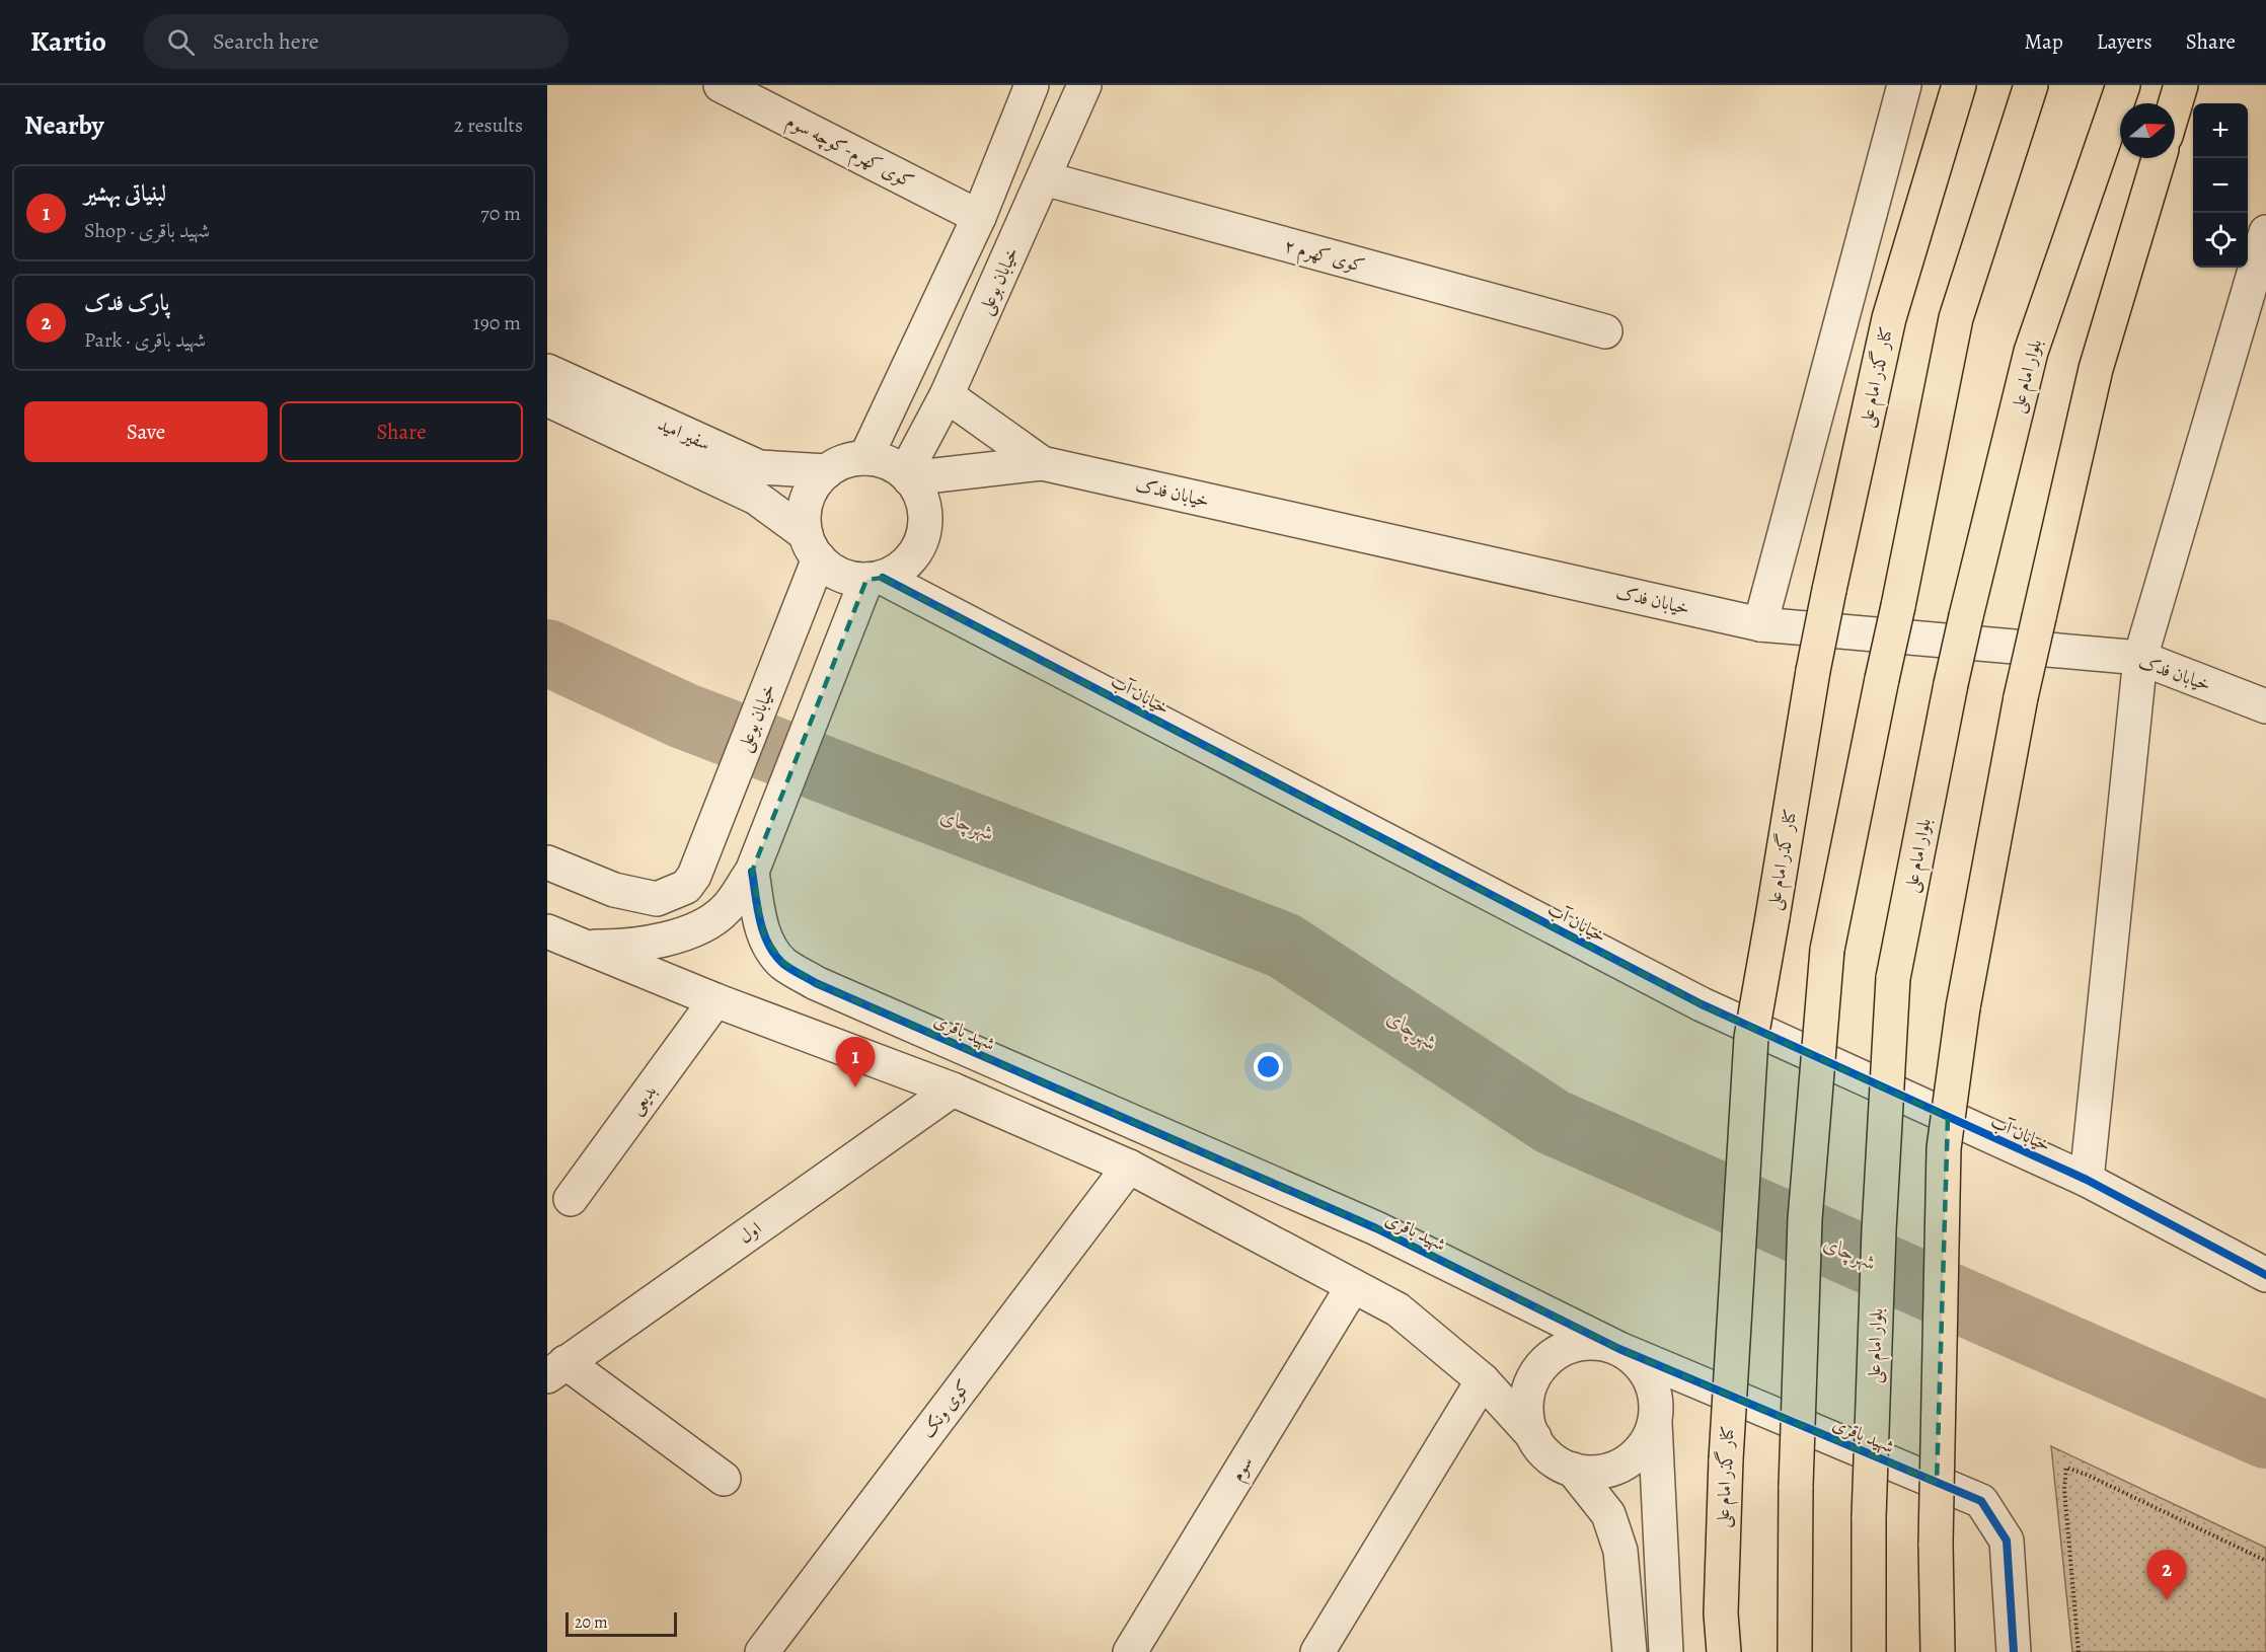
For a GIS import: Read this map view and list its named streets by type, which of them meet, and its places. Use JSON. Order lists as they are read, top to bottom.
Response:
{
  "streets": {
    "main road": ["بلوار امام علی", "کنار گذر امام علی"],
    "street": [
      "کوی کهرم-کوچه سوم",
      "کوی کهرم ۲",
      "خیابان بوعلی",
      "سفیر امید",
      "خیابان فدک",
      "خیابان آب",
      "شهید باقری",
      "بدیعی",
      "اول",
      "کوی ونک",
      "سوم"
    ]
  },
  "crossings": [
    ["کوی کهرم ۲", "خیابان بوعلی"],
    ["خیابان بوعلی", "سفیر امید"],
    ["خیابان بوعلی", "خیابان فدک"],
    ["خیابان بوعلی", "خیابان آب"],
    ["سفیر امید", "خیابان فدک"],
    ["سفیر امید", "خیابان آب"],
    ["خیابان فدک", "خیابان آب"]
  ],
  "water": ["شهرچای"],
  "scale_bar": "20 m",
  "north": "right",
  "page": {
    "header": "Kartio",
    "search": "Search here",
    "nav": ["Map", "Layers", "Share"],
    "heading": ["Nearby", "2 results"],
    "map_buttons": ["+", "−"],
    "list": [
      {
        "mark": "1",
        "name": "لبنیاتی بهشیر",
        "note": "Shop · شهید باقری",
        "value": "70 m"
      },
      {
        "mark": "2",
        "name": "پارک فدک",
        "note": "Park · شهید باقری",
        "value": "190 m"
      }
    ],
    "buttons": ["Save", "Share"],
    "pins": ["1", "2"],
    "scale": "20 m"
  }
}
